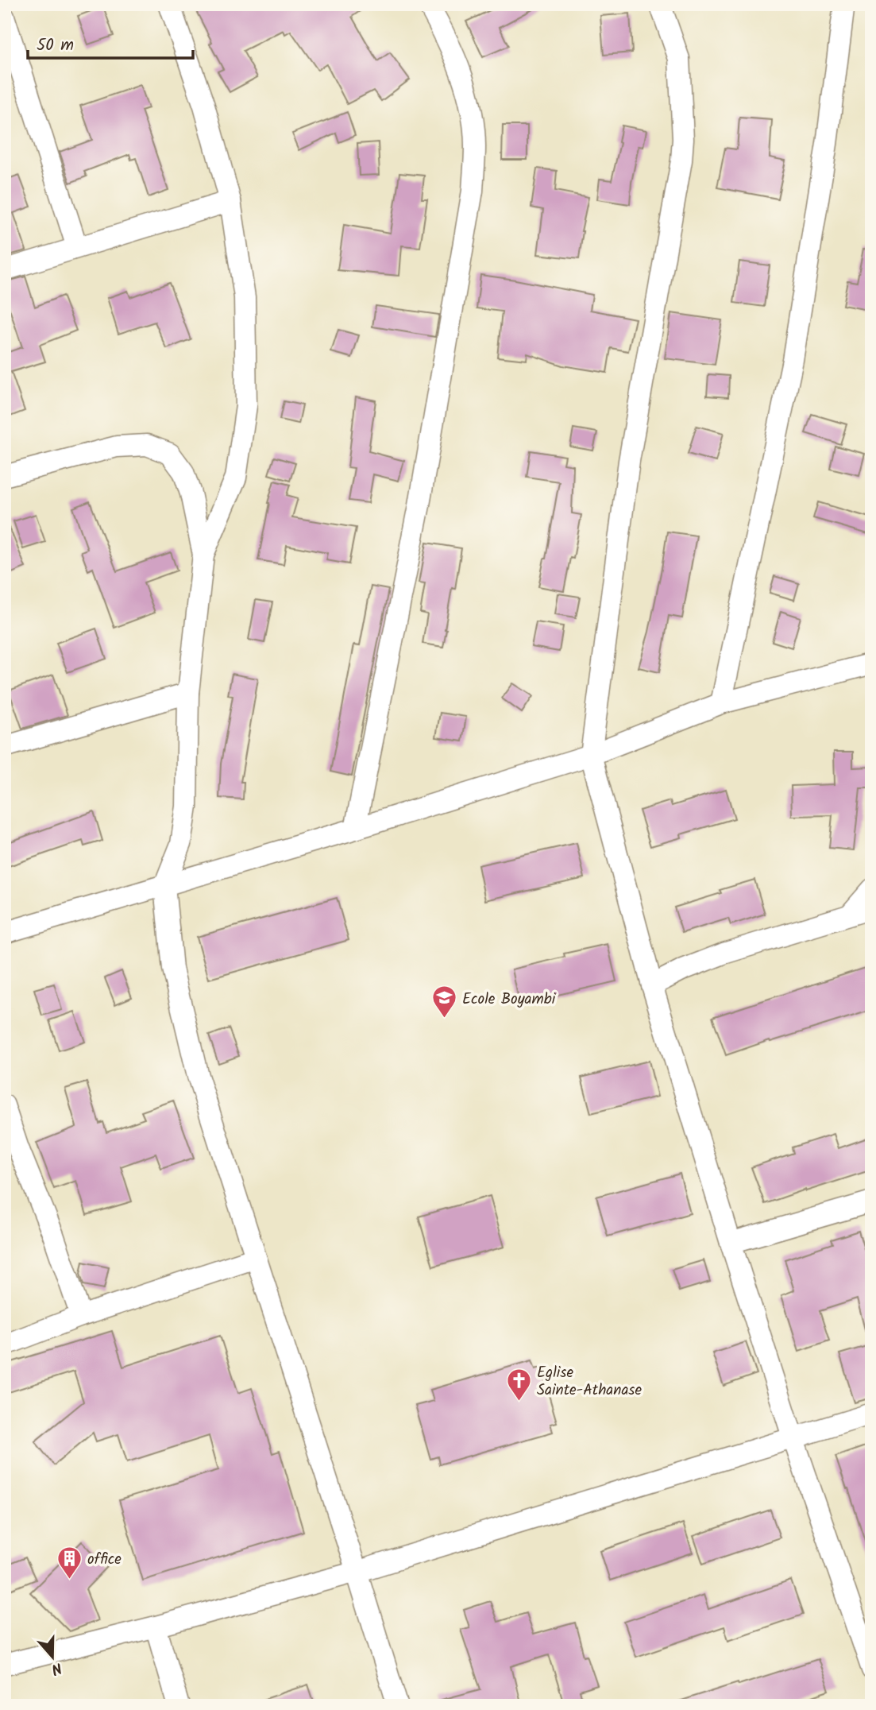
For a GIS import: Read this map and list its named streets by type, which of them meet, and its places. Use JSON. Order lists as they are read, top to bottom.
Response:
{
  "places": {
    "school or university": ["Ecole Boyambi"],
    "church": ["Eglise Sainte-Athanase"],
    "building": ["office"]
  },
  "scale_bar": "50 m",
  "north": "bottom"
}
